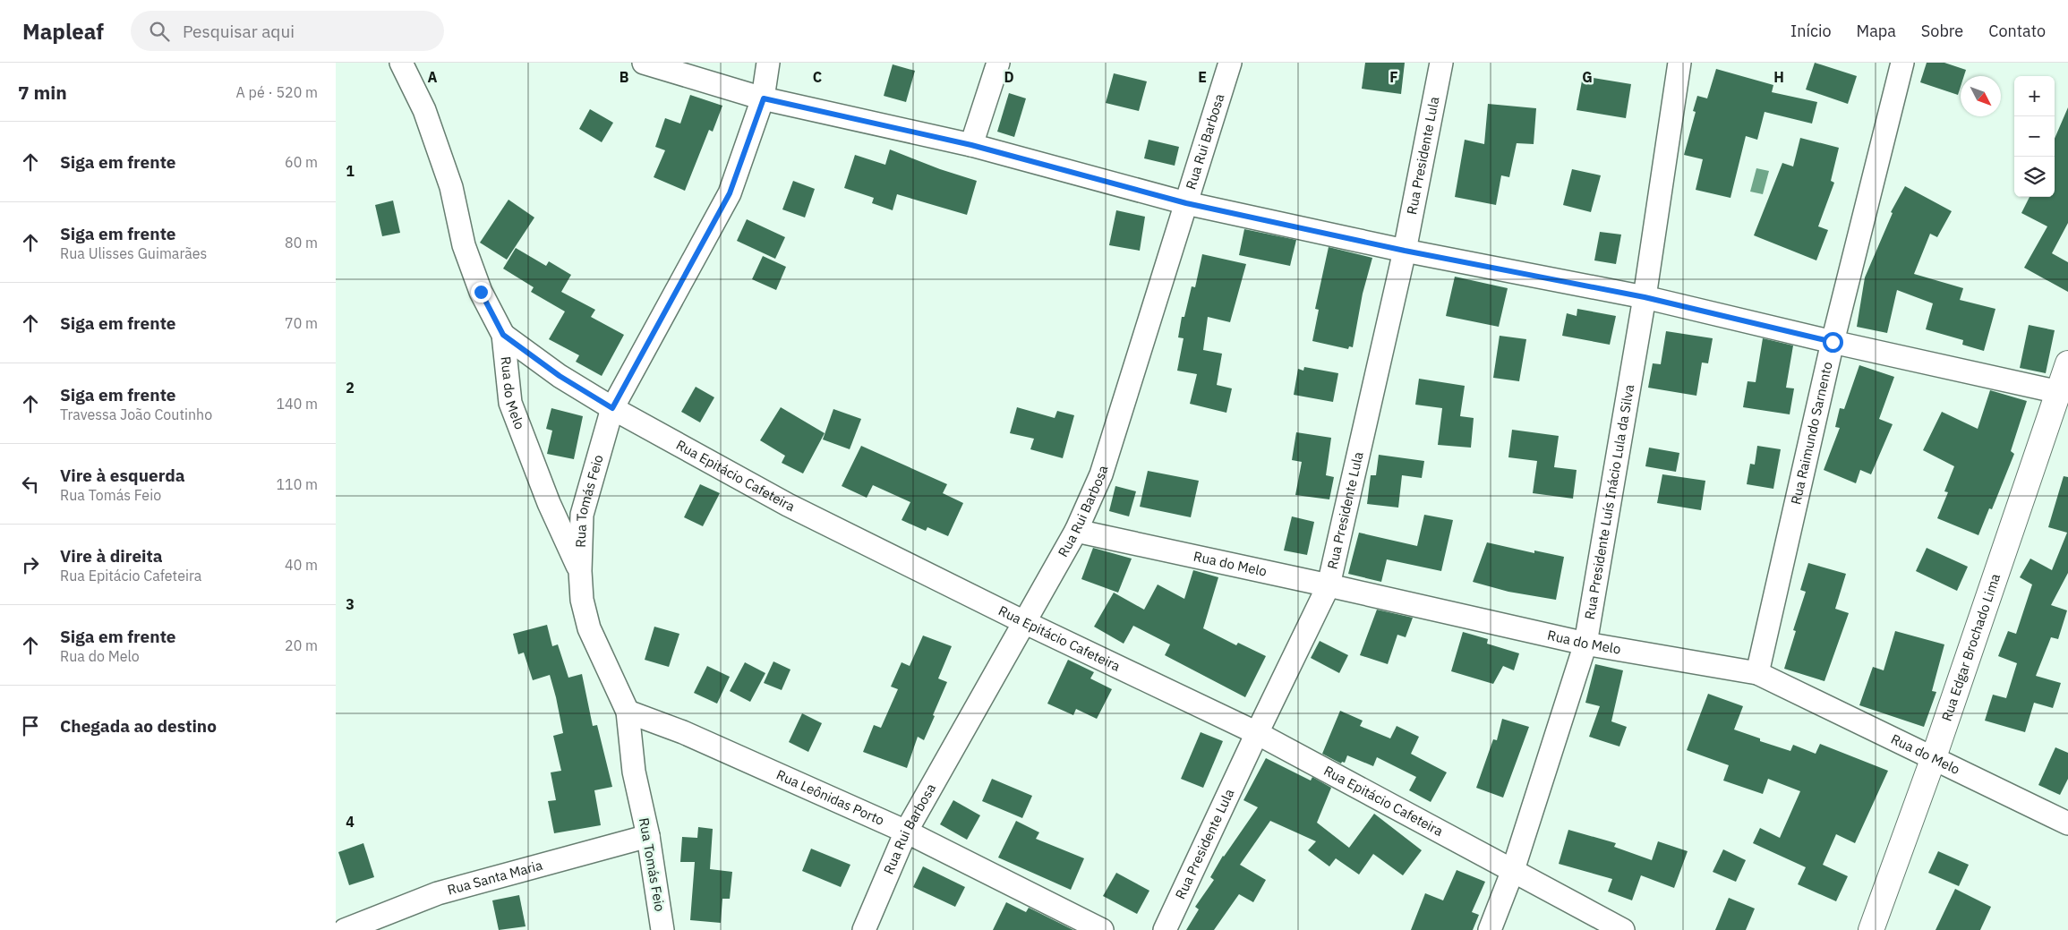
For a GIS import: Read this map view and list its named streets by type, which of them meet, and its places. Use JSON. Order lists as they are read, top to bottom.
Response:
{
  "streets": {
    "main road": ["Rua Edgar Brochado Lima"],
    "street": [
      "Rua Rui Barbosa",
      "Rua Presidente Lula",
      "Rua do Melo",
      "Rua Raimundo Sarnento",
      "Rua Epitácio Cafeteira",
      "Rua Tomás Feio",
      "Rua Presidente Luís Inácio Lula da Silva",
      "Rua Leônidas Porto",
      "Rua Santa Maria"
    ]
  },
  "crossings": [
    ["Rua Rui Barbosa", "Rua do Melo"],
    ["Rua Rui Barbosa", "Rua Epitácio Cafeteira"],
    ["Rua Rui Barbosa", "Rua Leônidas Porto"],
    ["Rua Presidente Lula", "Rua do Melo"],
    ["Rua Presidente Lula", "Rua Epitácio Cafeteira"],
    ["Rua do Melo", "Rua Raimundo Sarnento"],
    ["Rua do Melo", "Rua Epitácio Cafeteira"],
    ["Rua do Melo", "Rua Tomás Feio"],
    ["Rua do Melo", "Rua Presidente Luís Inácio Lula da Silva"],
    ["Rua do Melo", "Rua Edgar Brochado Lima"],
    ["Rua Epitácio Cafeteira", "Rua Tomás Feio"],
    ["Rua Epitácio Cafeteira", "Rua Presidente Luís Inácio Lula da Silva"],
    ["Rua Tomás Feio", "Rua Leônidas Porto"],
    ["Rua Tomás Feio", "Rua Santa Maria"]
  ],
  "north": "bottom right",
  "page": {
    "header": "Mapleaf",
    "search": "Pesquisar aqui",
    "nav": [
      "Início",
      "Mapa",
      "Sobre",
      "Contato"
    ],
    "heading": ["7 min", "A pé · 520 m"],
    "map_buttons": ["+", "−"],
    "list": [
      ["Siga em frente", "60 m"],
      ["Siga em frente", "Rua Ulisses Guimarães", "80 m"],
      ["Siga em frente", "70 m"],
      ["Siga em frente", "Travessa João Coutinho", "140 m"],
      ["Vire à esquerda", "Rua Tomás Feio", "110 m"],
      ["Vire à direita", "Rua Epitácio Cafeteira", "40 m"],
      ["Siga em frente", "Rua do Melo", "20 m"],
      "Chegada ao destino"
    ]
  },
  "grid": {
    "columns": [
      "A",
      "B",
      "C",
      "D",
      "E",
      "F",
      "G",
      "H"
    ],
    "rows": [
      "1",
      "2",
      "3",
      "4"
    ]
  }
}
